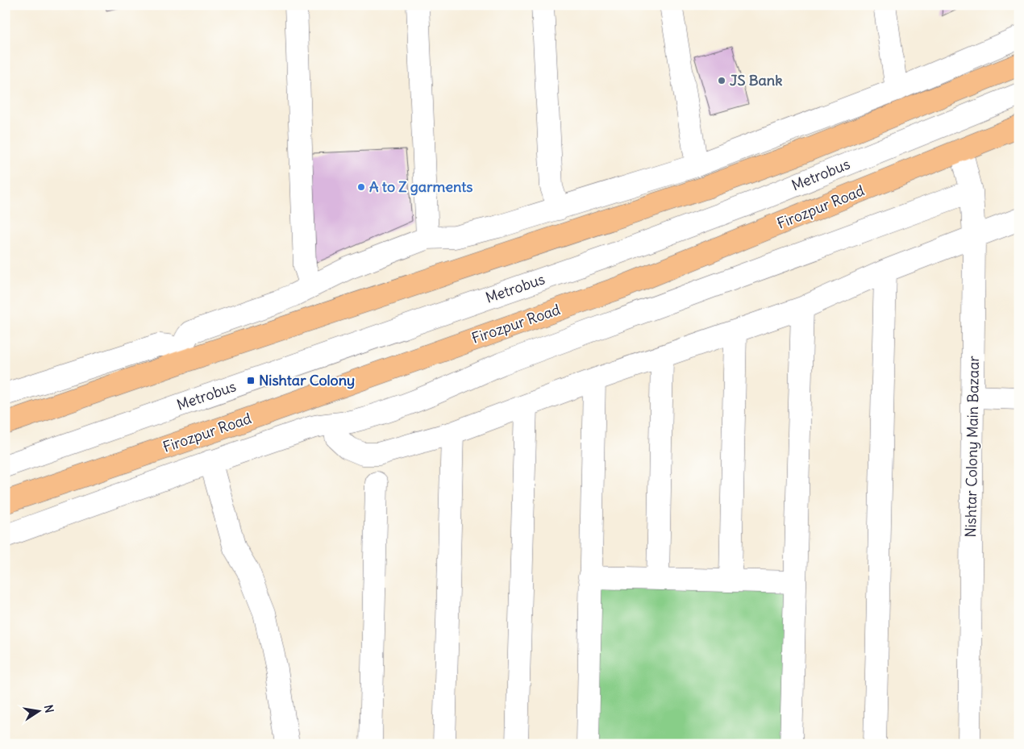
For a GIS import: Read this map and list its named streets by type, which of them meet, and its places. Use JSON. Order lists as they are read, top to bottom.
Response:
{
  "streets": {
    "main road": ["Firozpur Road"],
    "street": ["Metrobus", "Nishtar Colony Main Bazaar"]
  },
  "crossings": [
    ["Firozpur Road", "Nishtar Colony Main Bazaar"]
  ],
  "places": {
    "other": ["JS Bank", "A to Z garments"],
    "transit": ["Nishtar Colony"]
  },
  "north": "right"
}
